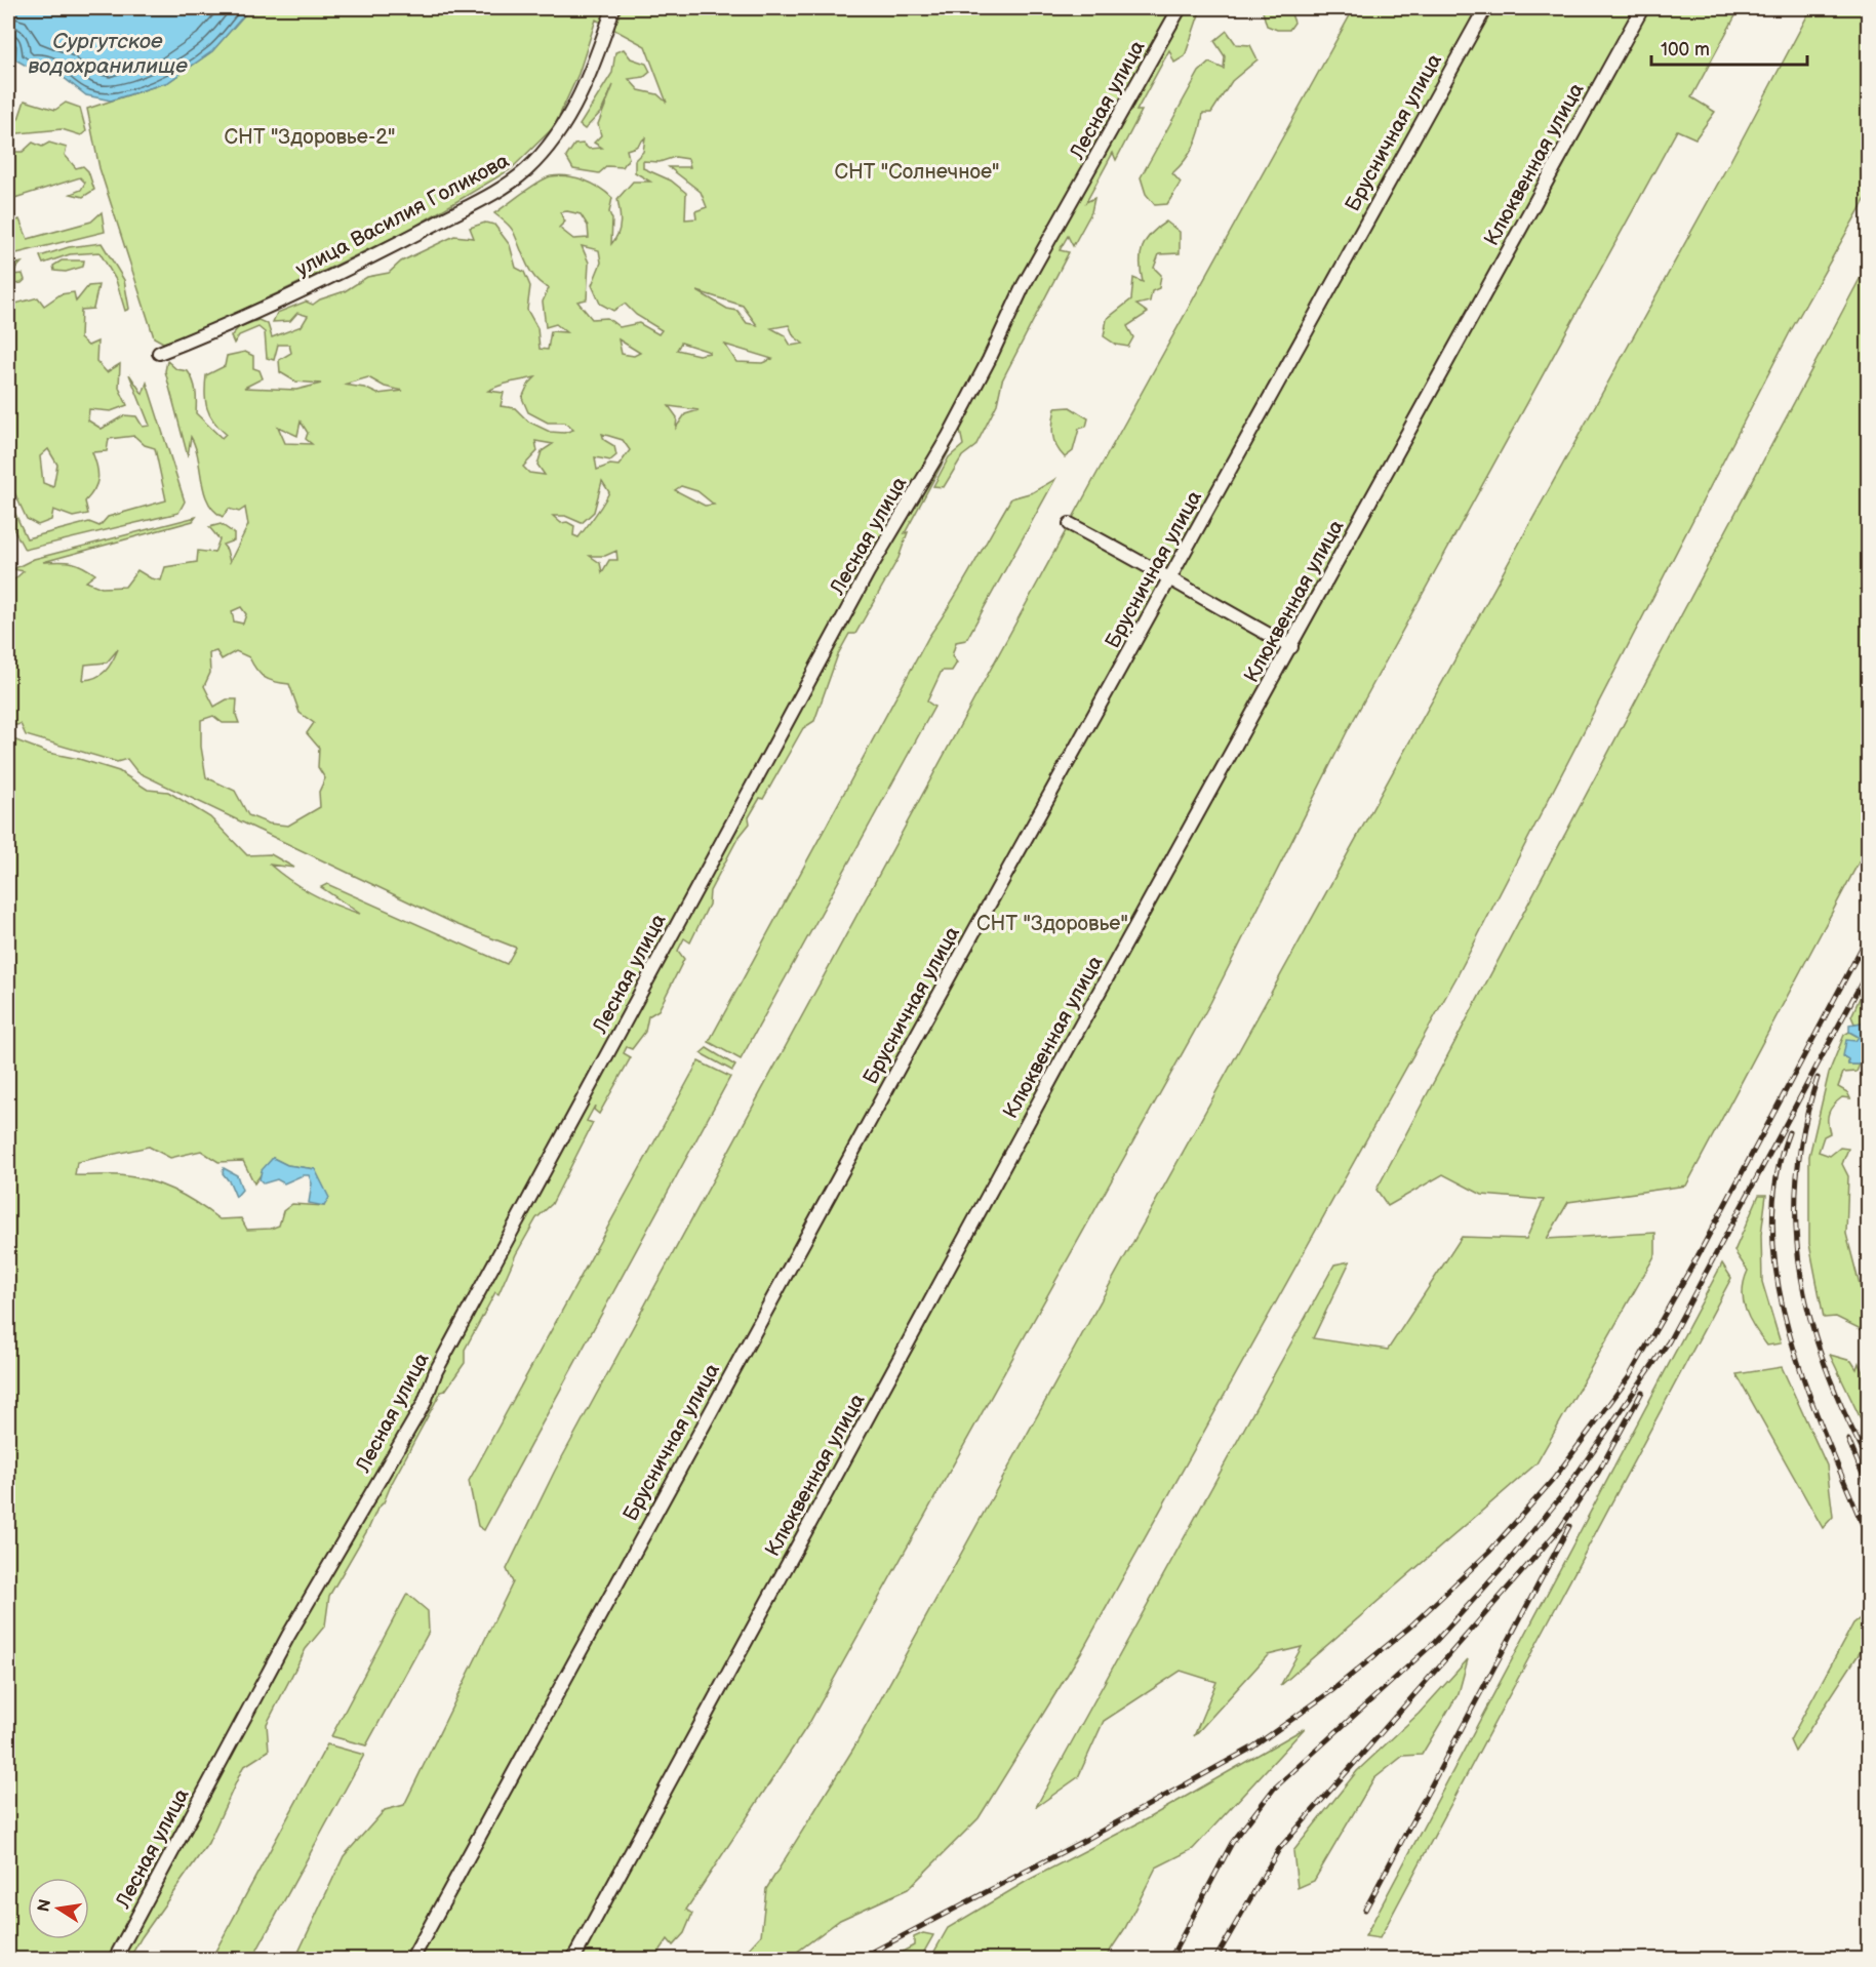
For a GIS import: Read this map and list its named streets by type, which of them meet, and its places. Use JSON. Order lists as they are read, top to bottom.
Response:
{
  "streets": {
    "street": [
      "Лесная улица",
      "Брусничная улица",
      "Клюквенная улица",
      "улица Василия Голикова"
    ]
  },
  "water": ["Сургутское водохранилище"],
  "parks": ["СНТ \"Здоровье-2\"", "СНТ \"Солнечное\"", "СНТ \"Здоровье\""],
  "scale_bar": "100 m",
  "north": "left"
}
